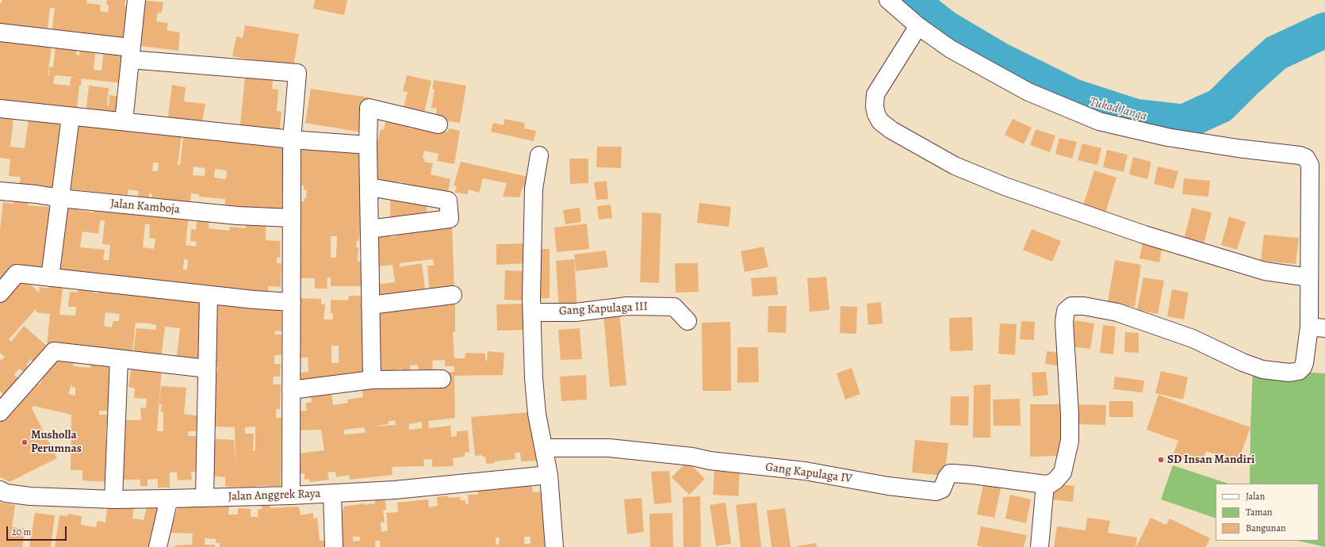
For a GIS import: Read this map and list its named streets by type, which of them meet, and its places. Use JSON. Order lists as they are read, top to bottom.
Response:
{
  "streets": {
    "street": [
      "Jalan Kamboja",
      "Gang Kapulaga III",
      "Gang Kapulaga IV",
      "Jalan Anggrek Raya"
    ]
  },
  "water": ["Tukad Janga"],
  "places": ["Musholla Perumnas", "SD Insan Mandiri"],
  "legend": ["Jalan", "Taman", "Bangunan"],
  "scale_bar": "20 m"
}
